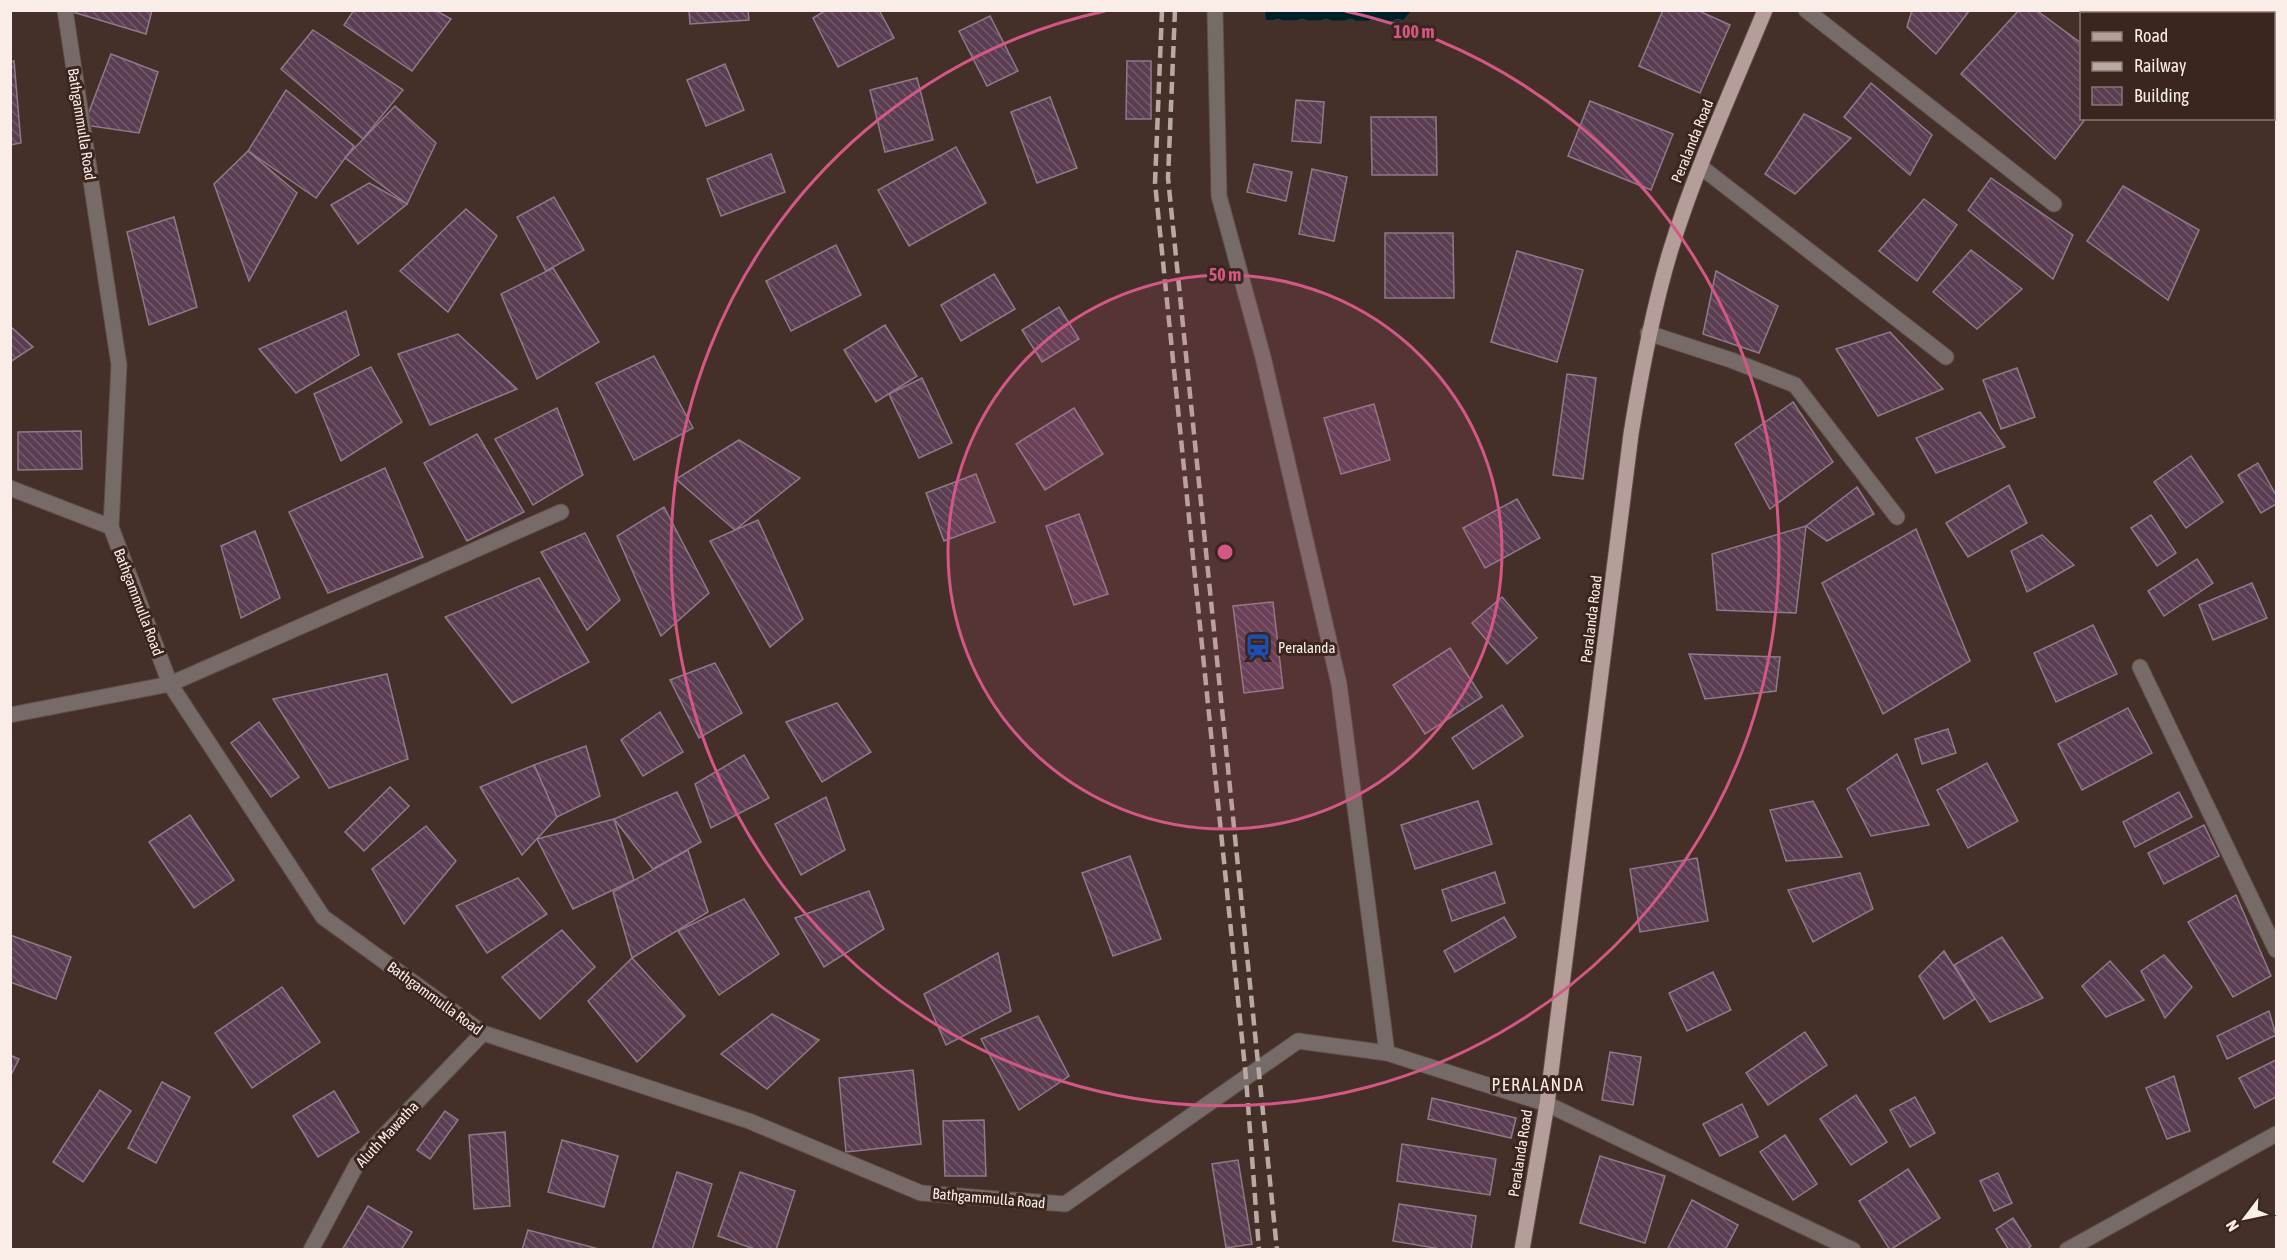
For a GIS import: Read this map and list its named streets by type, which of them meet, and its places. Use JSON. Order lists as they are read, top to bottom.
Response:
{
  "streets": {
    "main road": ["Peralanda Road"],
    "street": ["Bathgammulla Road", "Aluth Mawatha"]
  },
  "crossings": [
    ["Bathgammulla Road", "Peralanda Road"],
    ["Bathgammulla Road", "Aluth Mawatha"]
  ],
  "districts": ["PERALANDA"],
  "places": {
    "station": ["Peralanda"]
  },
  "legend": ["Road", "Railway", "Building"],
  "north": "bottom left",
  "rings": ["100 m", "50 m"]
}
